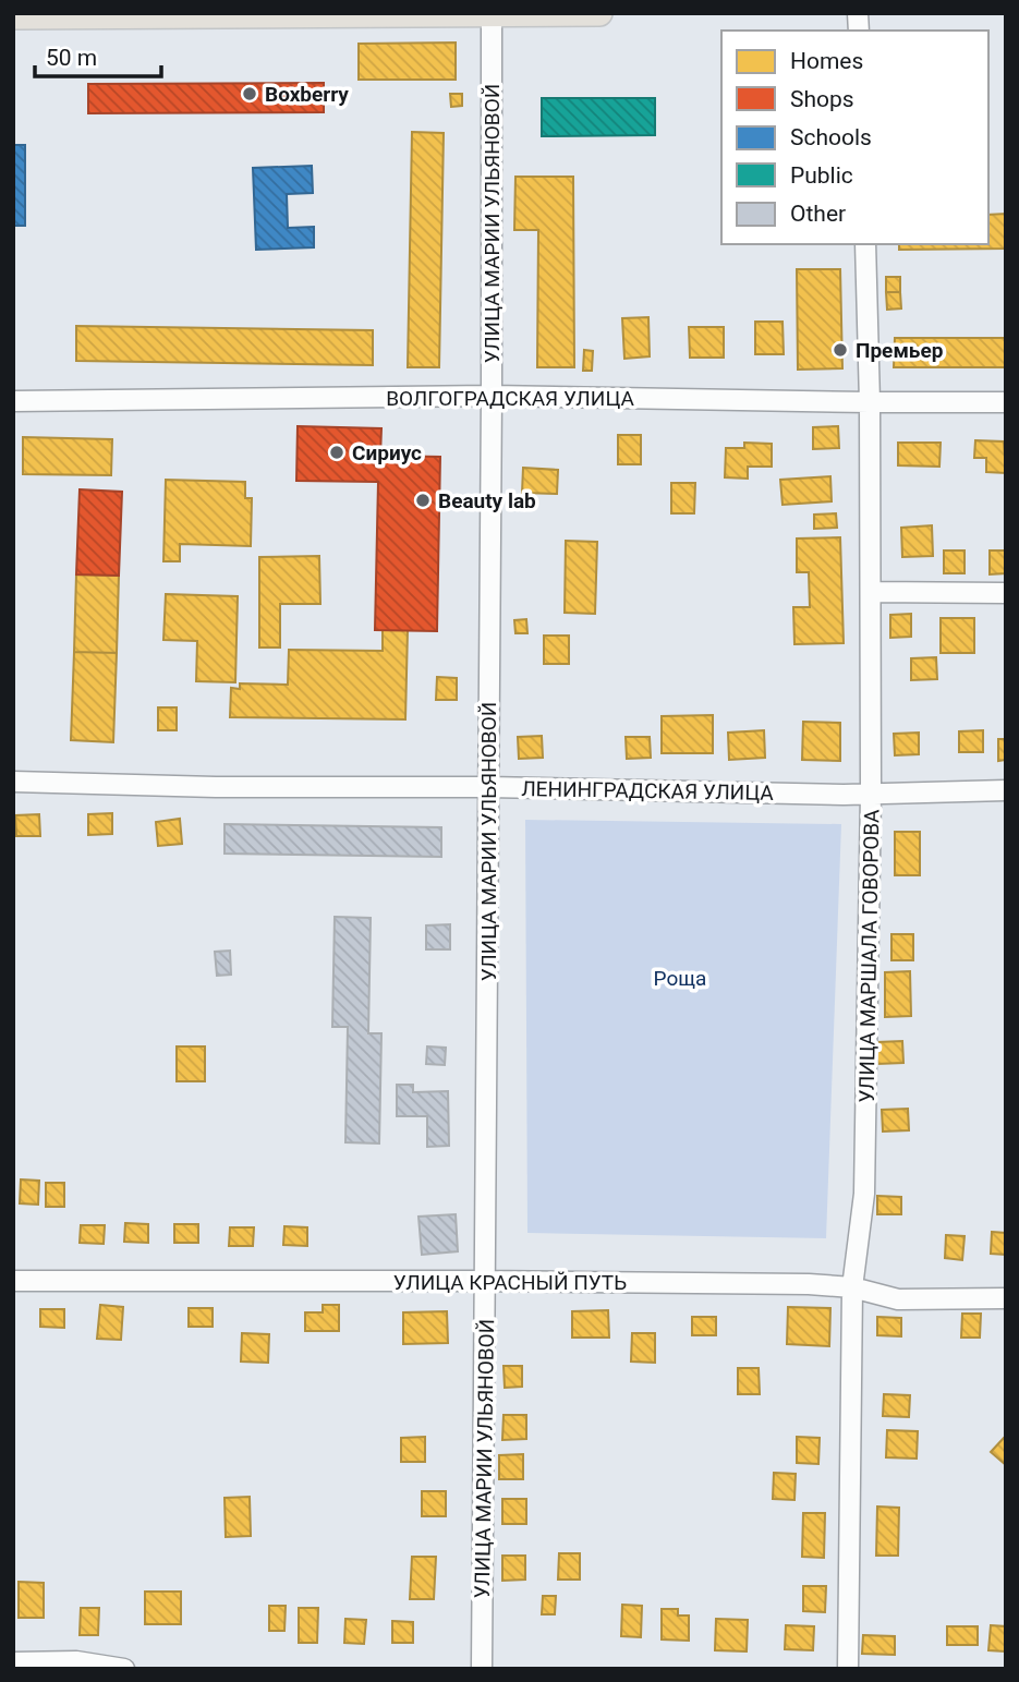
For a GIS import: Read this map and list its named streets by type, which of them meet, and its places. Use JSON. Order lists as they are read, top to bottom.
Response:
{
  "streets": {
    "street": [
      "УЛИЦА МАРИИ УЛЬЯНОВОЙ",
      "ВОЛГОГРАДСКАЯ УЛИЦА",
      "ЛЕНИНГРАДСКАЯ УЛИЦА",
      "УЛИЦА МАРШАЛА ГОВОРОВА",
      "УЛИЦА КРАСНЫЙ ПУТЬ"
    ]
  },
  "crossings": [
    ["УЛИЦА МАРИИ УЛЬЯНОВОЙ", "ВОЛГОГРАДСКАЯ УЛИЦА"],
    ["УЛИЦА МАРИИ УЛЬЯНОВОЙ", "ЛЕНИНГРАДСКАЯ УЛИЦА"],
    ["УЛИЦА МАРИИ УЛЬЯНОВОЙ", "УЛИЦА КРАСНЫЙ ПУТЬ"],
    ["ВОЛГОГРАДСКАЯ УЛИЦА", "УЛИЦА МАРШАЛА ГОВОРОВА"],
    ["ЛЕНИНГРАДСКАЯ УЛИЦА", "УЛИЦА МАРШАЛА ГОВОРОВА"],
    ["УЛИЦА МАРШАЛА ГОВОРОВА", "УЛИЦА КРАСНЫЙ ПУТЬ"]
  ],
  "parks": ["Роща"],
  "places": [
    "Boxberry",
    "Премьер",
    "Сириус",
    "Beauty lab"
  ],
  "legend": [
    "Homes",
    "Shops",
    "Schools",
    "Public",
    "Other"
  ],
  "scale_bar": "50 m"
}
